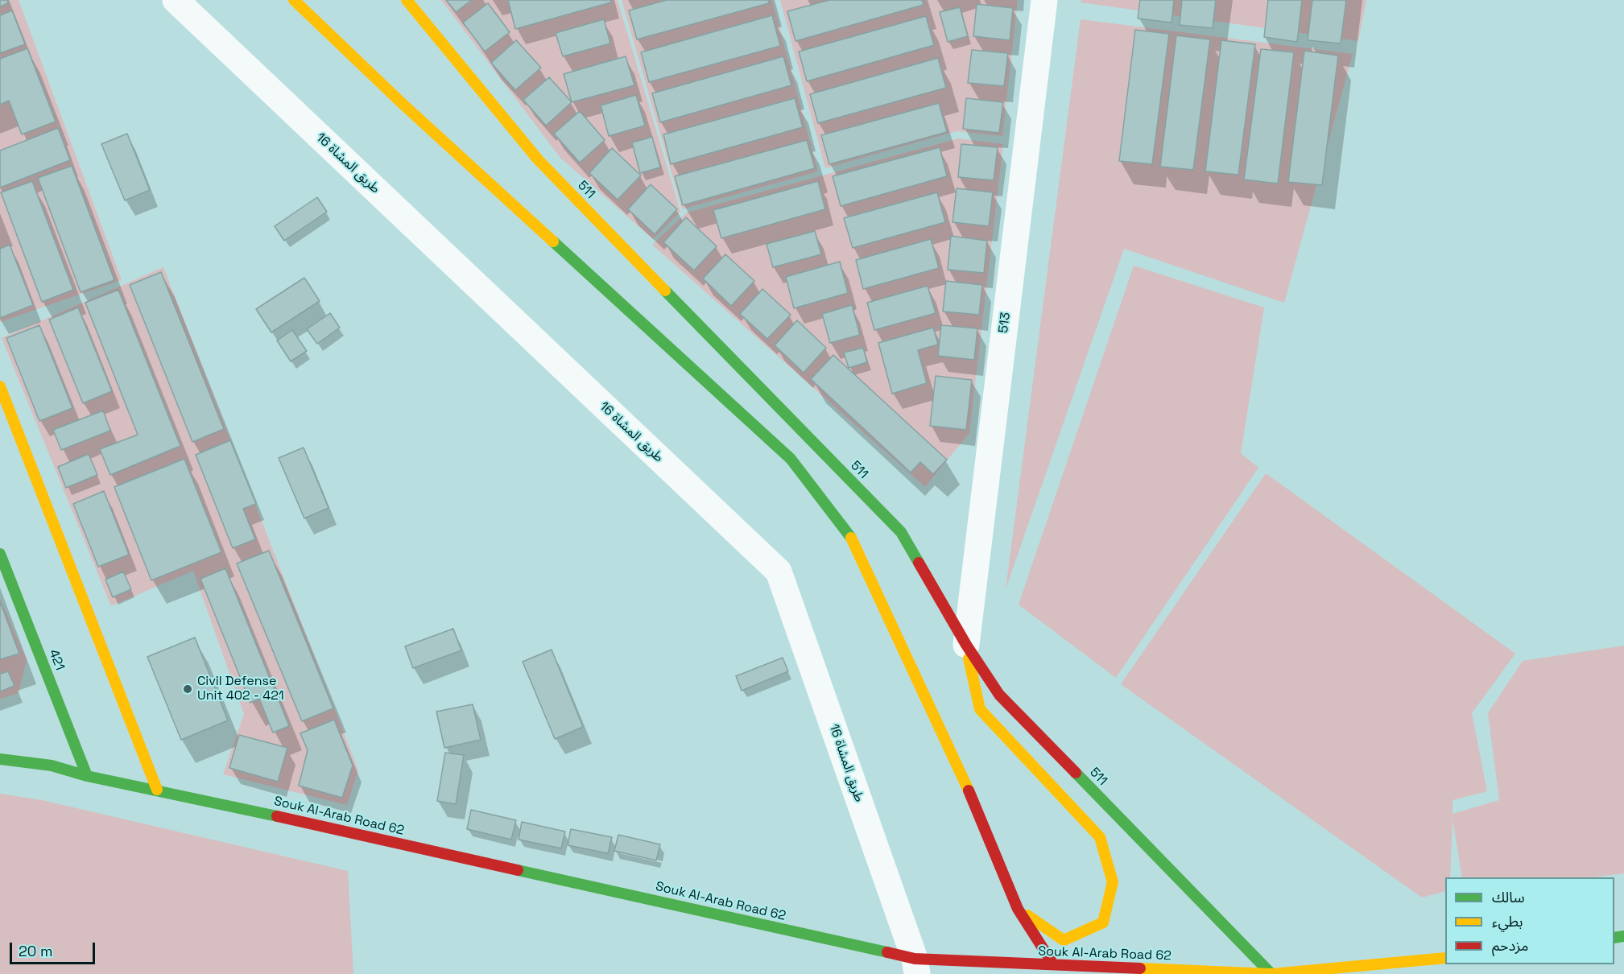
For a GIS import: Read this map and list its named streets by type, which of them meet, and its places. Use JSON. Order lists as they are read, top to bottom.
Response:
{
  "streets": {
    "main road": ["511", "421", "Souk Al-Arab Road 62"],
    "street": ["طريق المشاة 16", "513"]
  },
  "crossings": [
    ["طريق المشاة 16", "Souk Al-Arab Road 62"],
    ["511", "513"],
    ["511", "Souk Al-Arab Road 62"],
    ["421", "Souk Al-Arab Road 62"]
  ],
  "places": ["Civil Defense Unit 402 - 421"],
  "legend": ["سالك", "بطيء", "مزدحم"],
  "scale_bar": "20 m"
}
